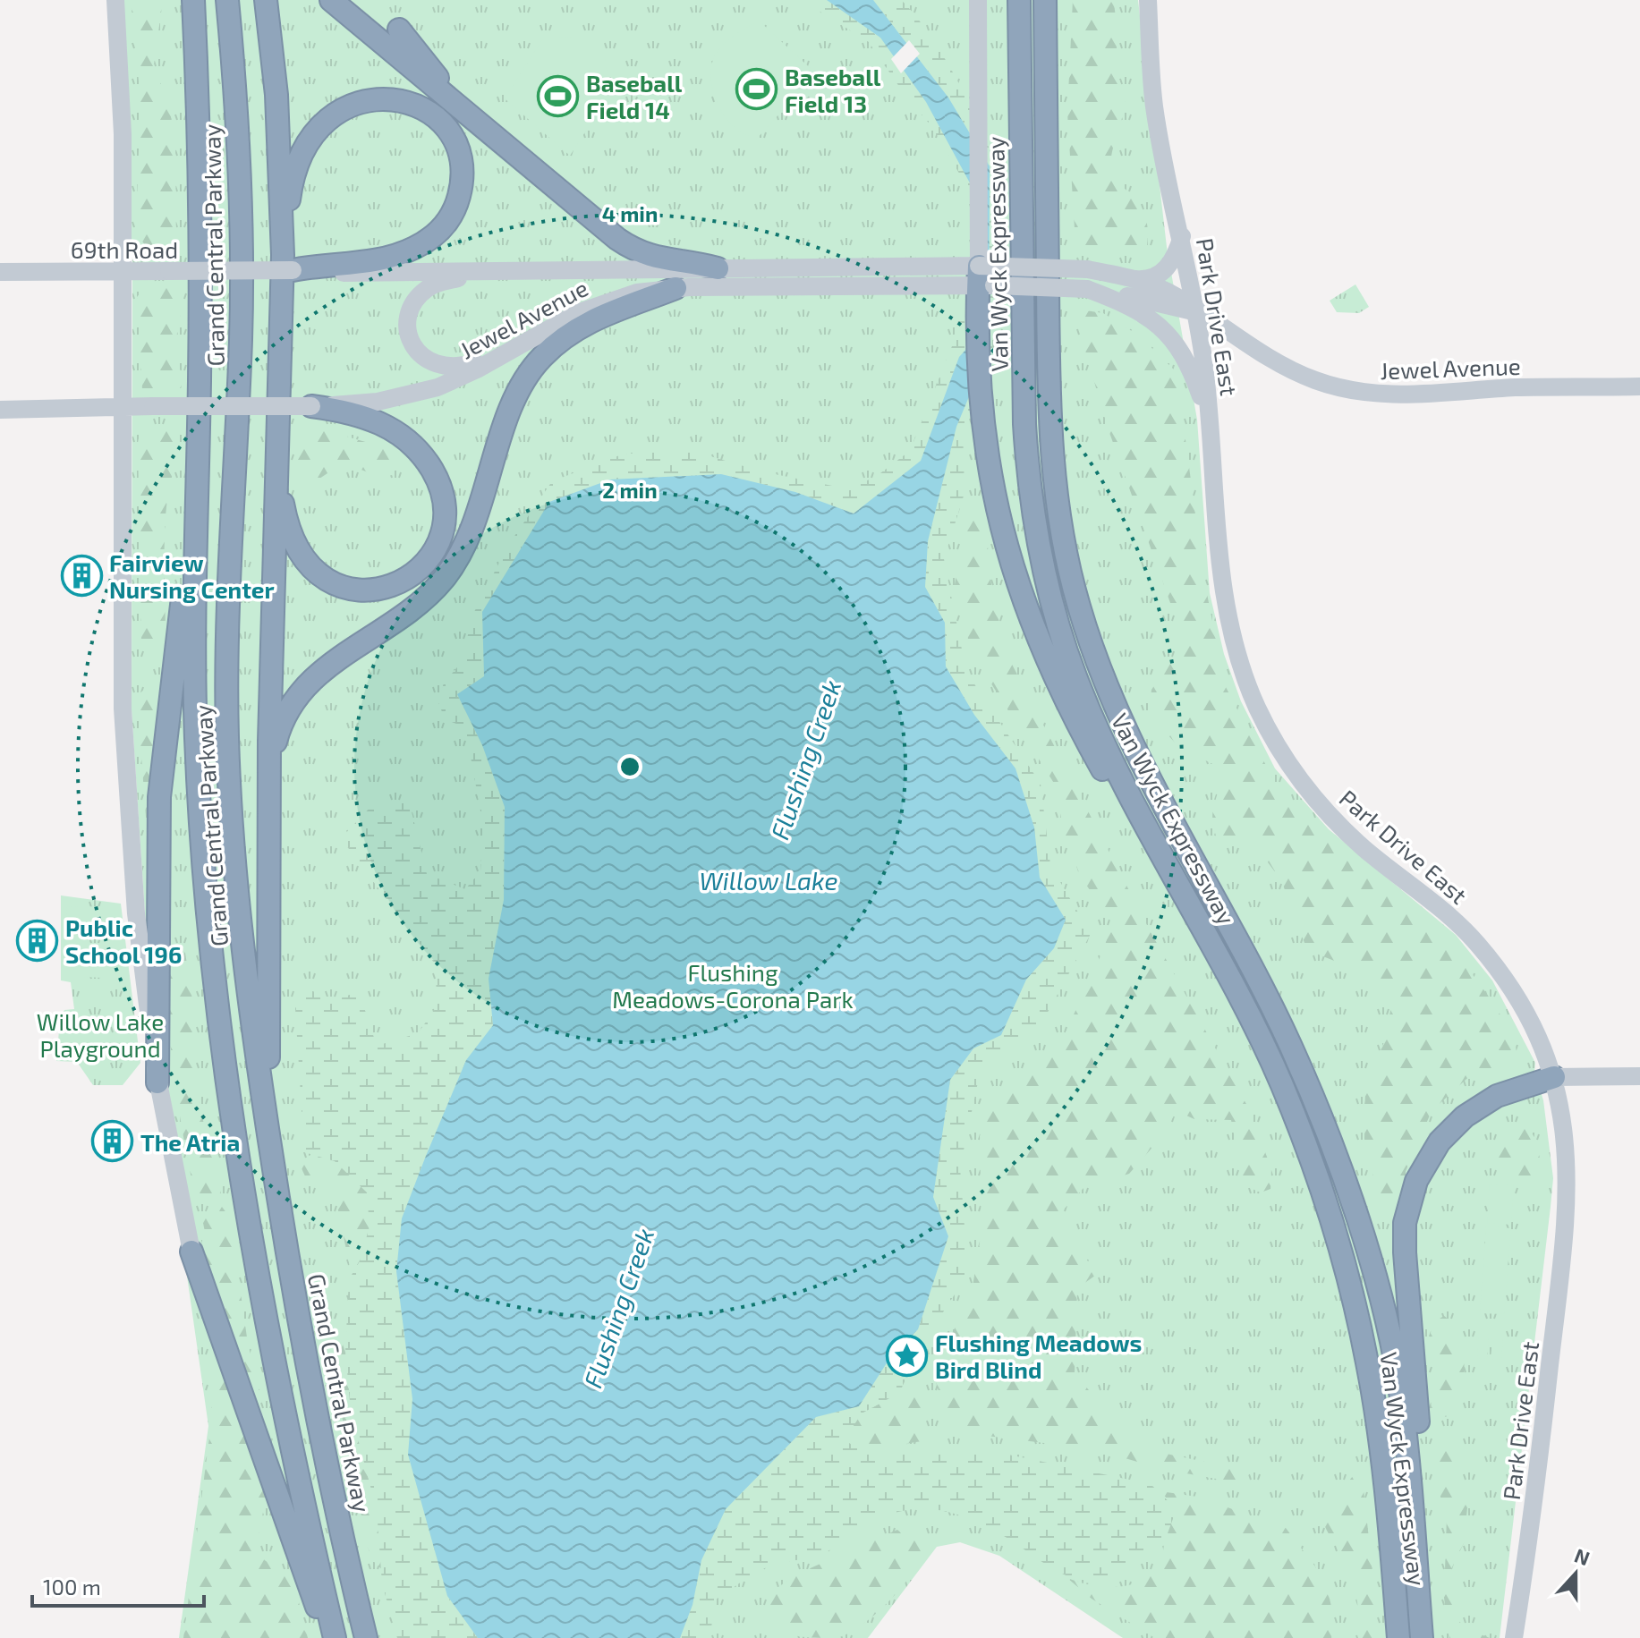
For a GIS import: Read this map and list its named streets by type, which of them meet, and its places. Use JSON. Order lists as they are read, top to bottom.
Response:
{
  "streets": {
    "highway": ["Grand Central Parkway", "Van Wyck Expressway"],
    "street": ["69th Road", "Park Drive East", "Jewel Avenue"]
  },
  "crossings": [
    ["69th Road", "Jewel Avenue"],
    ["Park Drive East", "Jewel Avenue"]
  ],
  "water": ["Flushing Creek", "Willow Lake"],
  "parks": ["Flushing Meadows-Corona Park", "Willow Lake Playground"],
  "places": {
    "sports": ["Baseball Field 13", "Baseball Field 14"],
    "building": ["Fairview Nursing Center", "Public School 196", "The Atria"],
    "place": ["Flushing Meadows Bird Blind"]
  },
  "scale_bar": "100 m",
  "north": "top",
  "rings": ["4 min", "2 min"]
}
